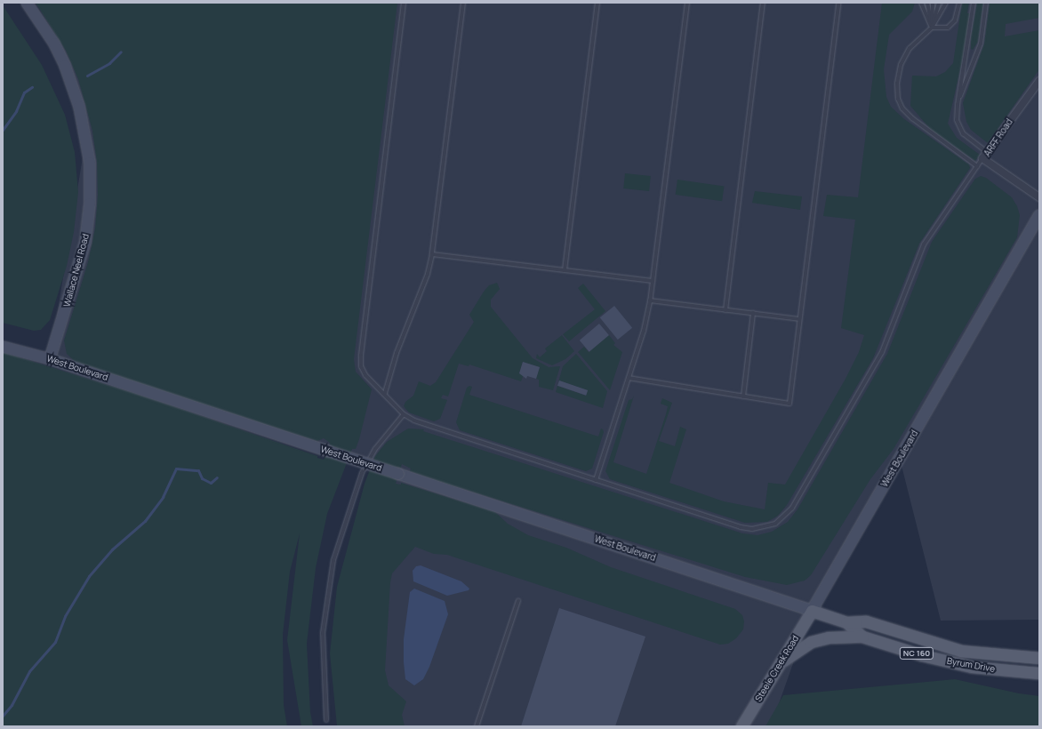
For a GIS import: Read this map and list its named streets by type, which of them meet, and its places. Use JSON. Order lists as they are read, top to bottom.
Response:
{
  "streets": {
    "main road": ["NC 160", "Byrum Drive", "Steele Creek Road"],
    "street": ["ARFF Road", "Wallace Neel Road", "West Boulevard"]
  },
  "crossings": [
    ["Wallace Neel Road", "West Boulevard"],
    ["West Boulevard", "Byrum Drive"],
    ["West Boulevard", "Steele Creek Road"],
    ["Byrum Drive", "Steele Creek Road"]
  ]
}
